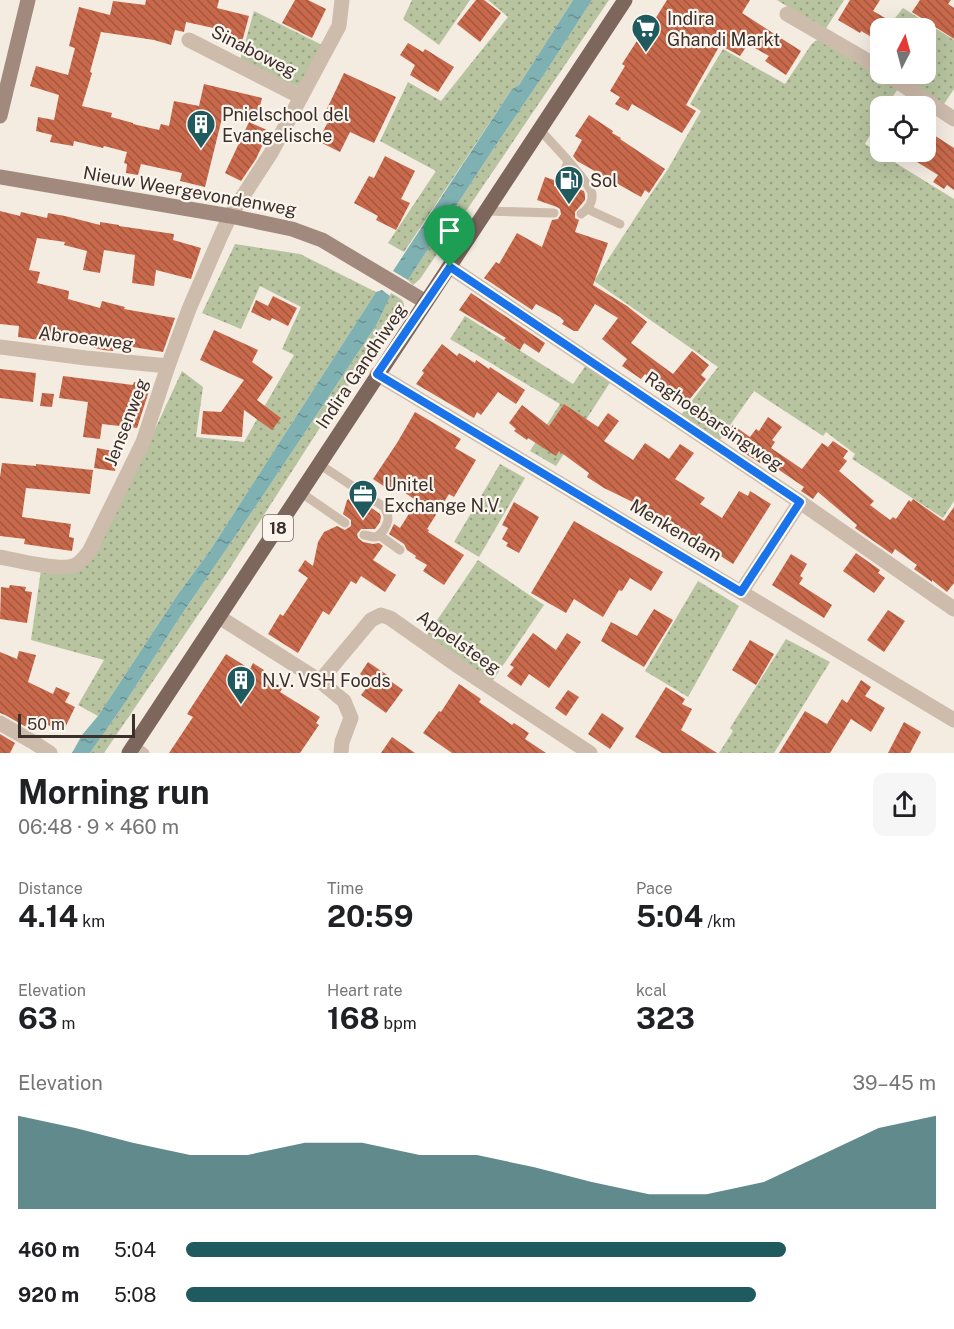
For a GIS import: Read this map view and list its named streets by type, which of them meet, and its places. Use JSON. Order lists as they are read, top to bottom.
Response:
{
  "streets": {
    "main road": ["Indira Gandhiweg", "18"],
    "street": [
      "Sinaboweg",
      "Nieuw Weergevondenweg",
      "Abroeaweg",
      "Raghoebarsingweg",
      "Jensenweg",
      "Menkendam",
      "Appelsteeg"
    ]
  },
  "crossings": [
    ["Sinaboweg", "Jensenweg"],
    ["Nieuw Weergevondenweg", "Indira Gandhiweg"],
    ["Nieuw Weergevondenweg", "Jensenweg"],
    ["Abroeaweg", "Jensenweg"],
    ["Indira Gandhiweg", "Raghoebarsingweg"],
    ["Indira Gandhiweg", "Menkendam"]
  ],
  "places": {
    "supermarket": ["Indira Ghandi Markt"],
    "building": ["Pnielschool del Evangelische", "N.V. VSH Foods"],
    "fuel station": ["Sol"],
    "office": ["Unitel Exchange N.V."]
  },
  "scale_bar": "50 m",
  "north": "top",
  "page": {
    "scale": "50 m",
    "heading": ["Morning run", "06:48 · 9 × 460 m"],
    "stats": [
      ["Distance", "4.14 km"],
      ["Time", "20:59"],
      ["Pace", "5:04 /km"],
      ["Elevation", "63 m"],
      ["Heart rate", "168 bpm"],
      ["kcal", "323"]
    ],
    "chart": ["Elevation", "39–45 m"],
    "list": [
      {
        "name": "460 m",
        "note": "5:04"
      },
      {
        "name": "920 m",
        "note": "5:08"
      }
    ]
  }
}
